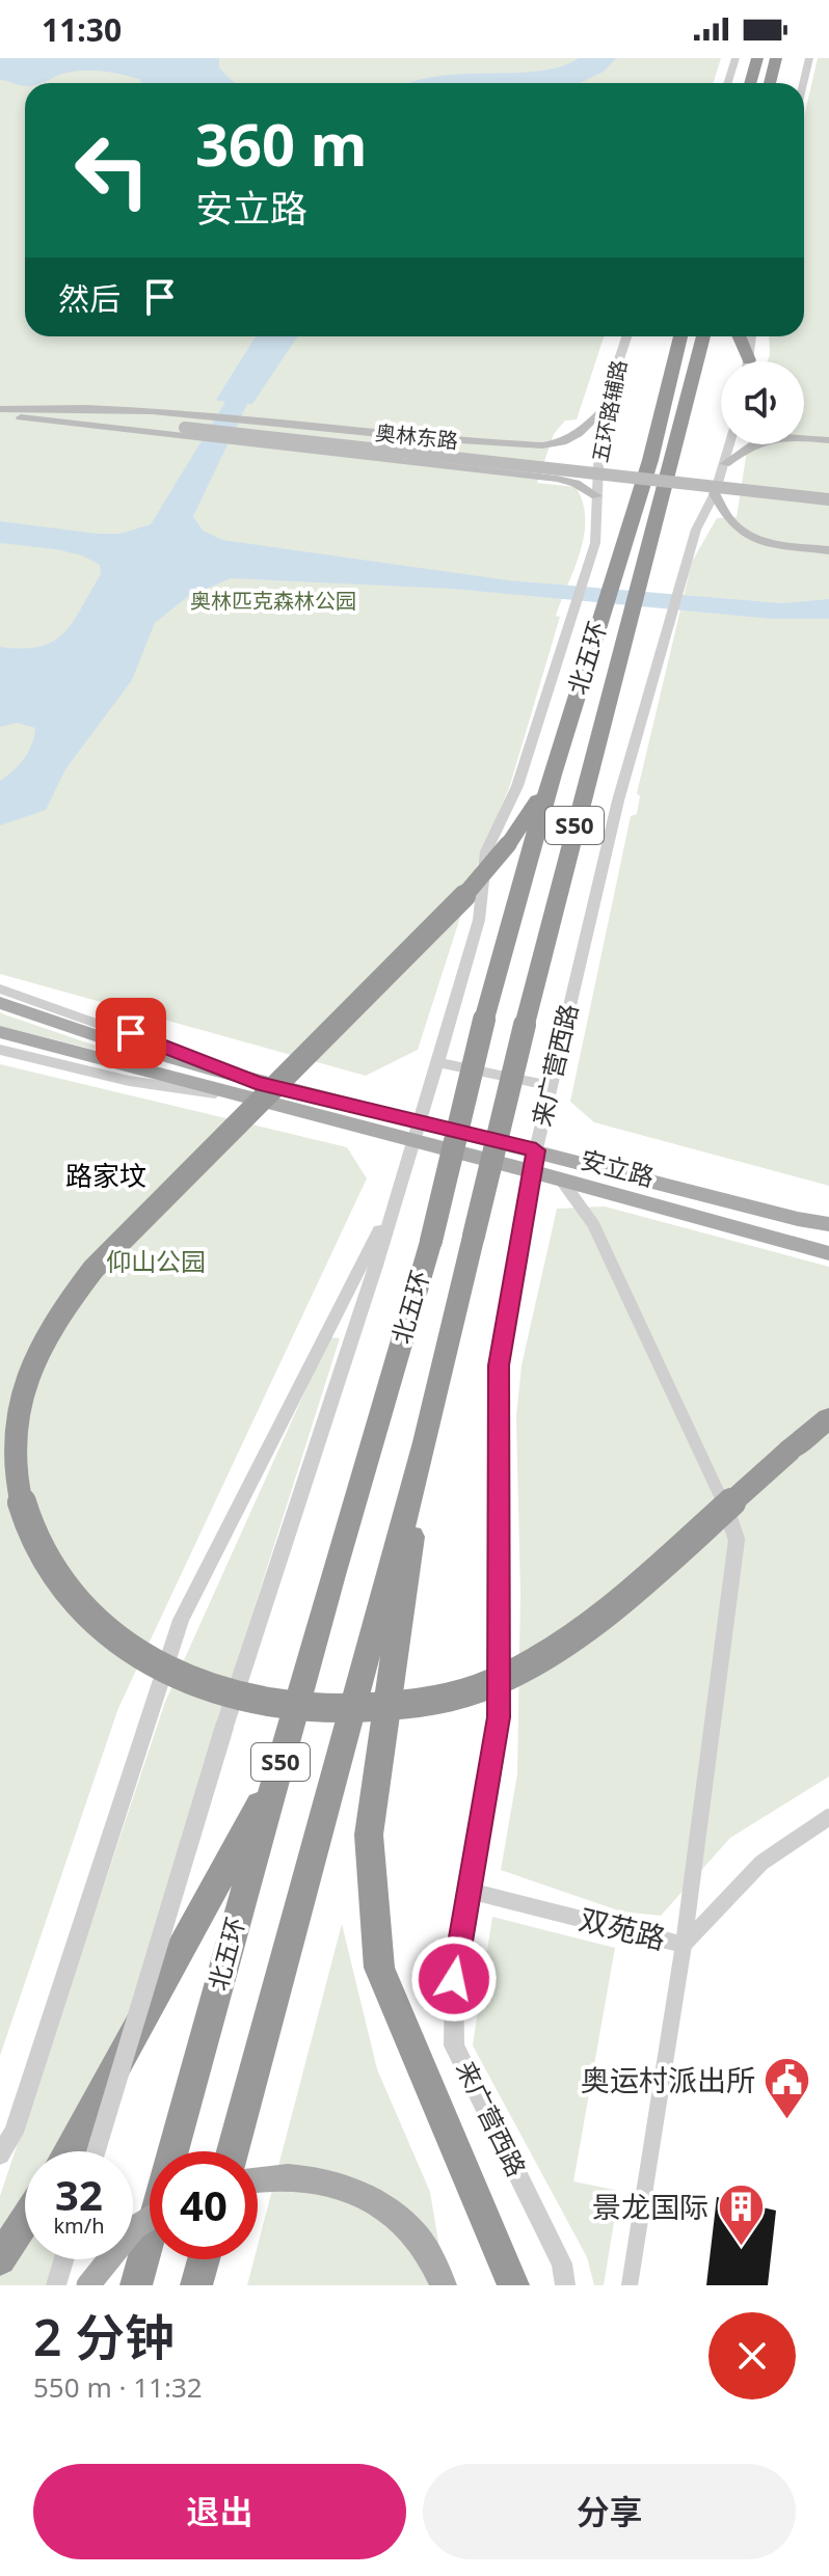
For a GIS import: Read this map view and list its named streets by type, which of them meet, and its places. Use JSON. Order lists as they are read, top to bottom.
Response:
{
  "streets": {
    "highway": ["北五环", "S50"],
    "main road": ["奥林东路", "安立路"],
    "street": ["五环路辅路", "来广营西路", "双苑路"]
  },
  "crossings": [
    ["五环路辅路", "安立路"],
    ["来广营西路", "安立路"],
    ["来广营西路", "双苑路"]
  ],
  "districts": ["路家坟"],
  "parks": ["奥林匹克森林公园", "仰山公园"],
  "places": {
    "public building": ["奥运村派出所"],
    "building": ["景龙国际"]
  },
  "page": {
    "status": "11:30",
    "turn": ["360 m", "安立路"],
    "then": "然后",
    "speed": "32 km/h",
    "limit": "40",
    "heading": ["2 分钟", "550 m · 11:32"],
    "buttons": ["退出", "分享"]
  }
}
